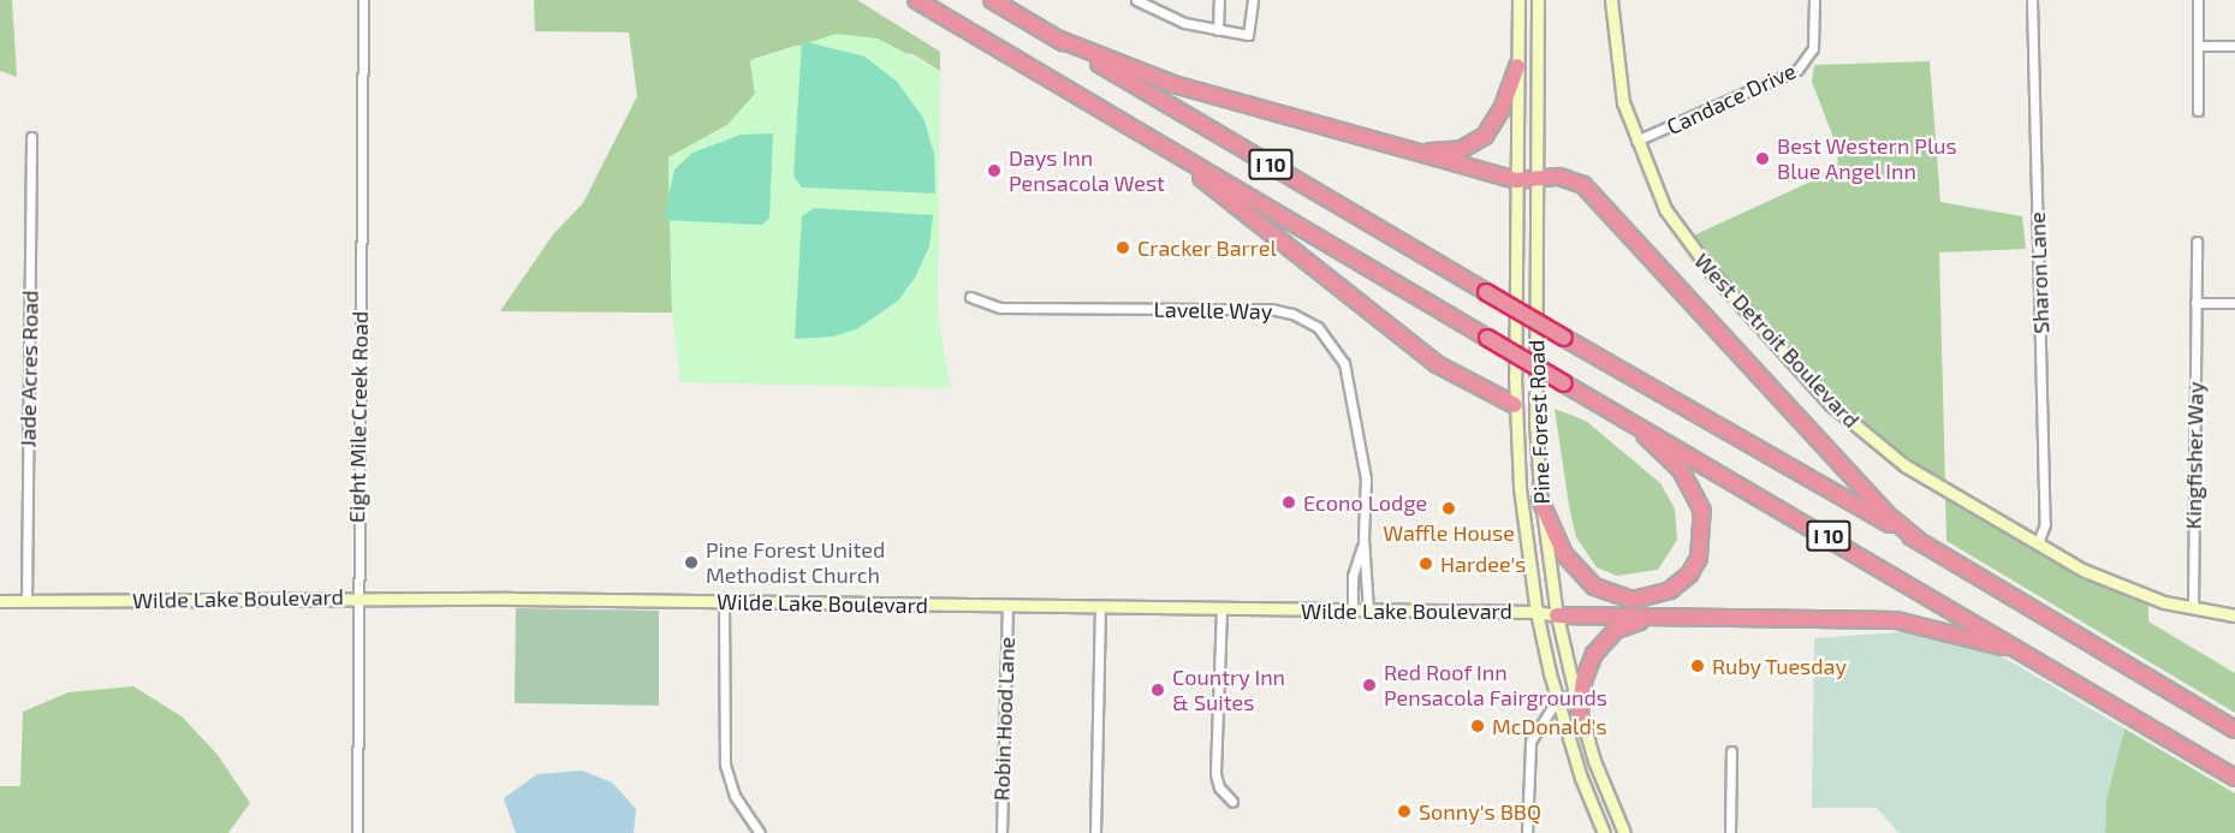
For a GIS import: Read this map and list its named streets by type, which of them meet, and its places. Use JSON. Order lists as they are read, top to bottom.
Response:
{
  "streets": {
    "highway": ["I 10"],
    "street": [
      "Candace Drive",
      "Sharon Lane",
      "Lavelle Way",
      "West Detroit Boulevard",
      "Jade Acres Road",
      "Eight Mile Creek Road",
      "Pine Forest Road",
      "Kingfisher Way",
      "Wilde Lake Boulevard",
      "Robin Hood Lane"
    ]
  },
  "crossings": [
    ["Candace Drive", "West Detroit Boulevard"],
    ["Sharon Lane", "West Detroit Boulevard"],
    ["Lavelle Way", "Wilde Lake Boulevard"],
    ["West Detroit Boulevard", "Kingfisher Way"],
    ["Jade Acres Road", "Wilde Lake Boulevard"],
    ["Eight Mile Creek Road", "Wilde Lake Boulevard"],
    ["Pine Forest Road", "Wilde Lake Boulevard"],
    ["Wilde Lake Boulevard", "Robin Hood Lane"]
  ],
  "places": [
    "Best Western Plus Blue Angel Inn",
    "Days Inn Pensacola West",
    "Cracker Barrel",
    "Econo Lodge",
    "Waffle House",
    "Pine Forest United Methodist Church",
    "Hardee's",
    "Ruby Tuesday",
    "Red Roof Inn Pensacola Fairgrounds",
    "Country Inn & Suites",
    "McDonald's",
    "Sonny's BBQ"
  ]
}
